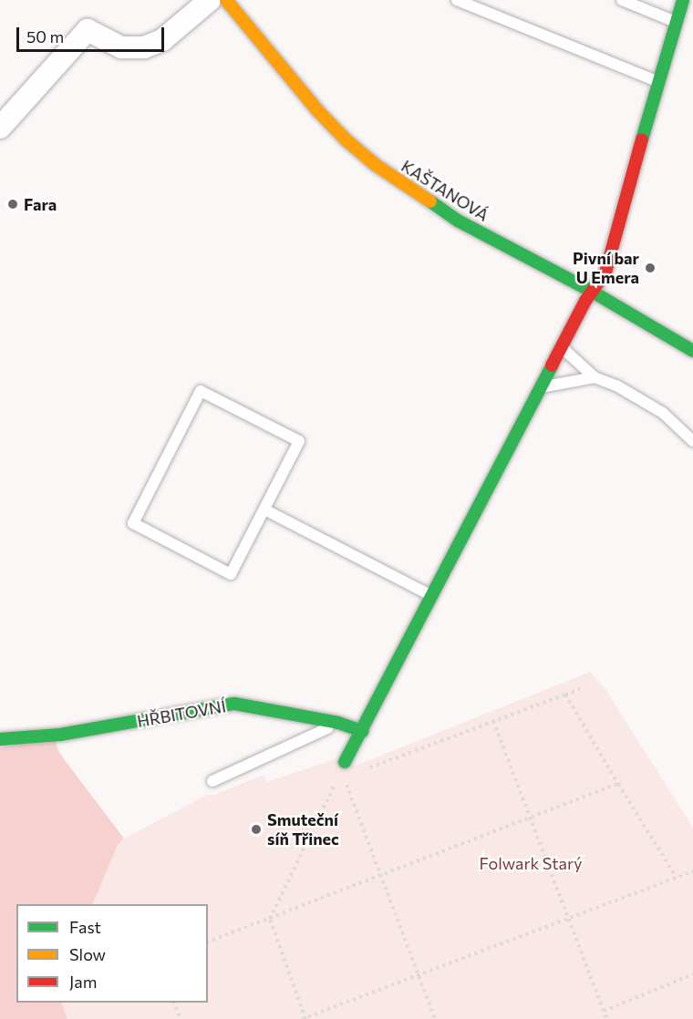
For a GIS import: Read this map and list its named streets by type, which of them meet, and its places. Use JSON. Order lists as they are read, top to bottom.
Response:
{
  "streets": {
    "street": ["KAŠTANOVÁ", "HŘBITOVNÍ"]
  },
  "parks": ["Folwark Starý"],
  "places": ["Fara", "Pivní bar U Emera", "Smuteční síň Třinec"],
  "legend": ["Fast", "Slow", "Jam"],
  "scale_bar": "50 m"
}
